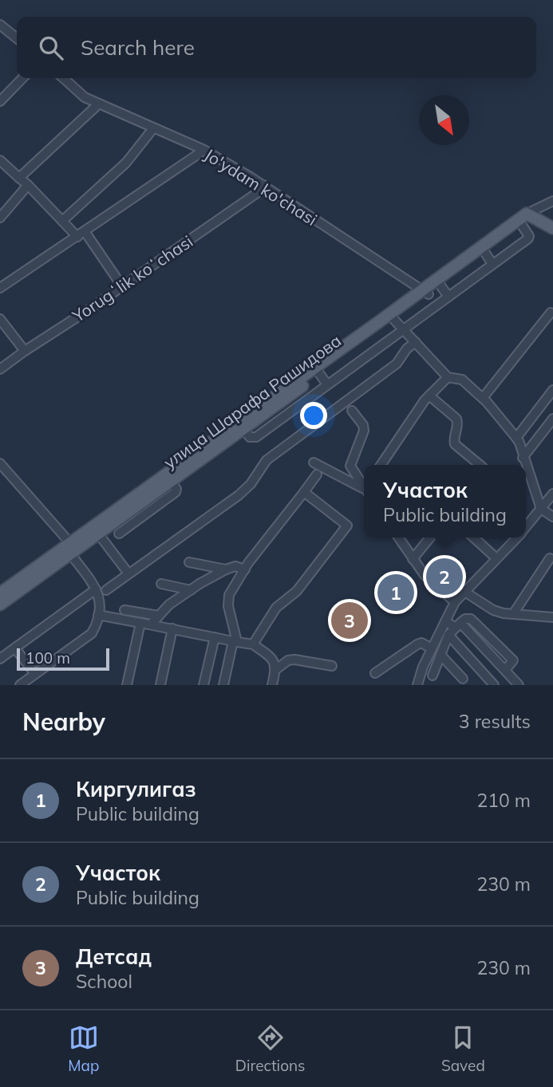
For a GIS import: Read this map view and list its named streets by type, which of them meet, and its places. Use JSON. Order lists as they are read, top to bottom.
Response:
{
  "streets": {
    "main road": ["улица Шарафа Рашидова"],
    "street": ["Jo'ydam ko'chasi", "Yorugʻlik koʻchasi"]
  },
  "crossings": [
    ["Jo'ydam ko'chasi", "Yorugʻlik koʻchasi"],
    ["Jo'ydam ko'chasi", "улица Шарафа Рашидова"]
  ],
  "scale_bar": "100 m",
  "north": "bottom right",
  "page": {
    "search": "Search here",
    "popup": ["Участок", "Public building"],
    "pins": ["2", "1", "3"],
    "scale": "100 m",
    "heading": ["Nearby", "3 results"],
    "list": [
      {
        "mark": "1",
        "name": "Киргулигаз",
        "note": "Public building",
        "value": "210 m"
      },
      {
        "mark": "2",
        "name": "Участок",
        "note": "Public building",
        "value": "230 m"
      },
      {
        "mark": "3",
        "name": "Детсад",
        "note": "School",
        "value": "230 m"
      }
    ],
    "nav": ["Map", "Directions", "Saved"]
  }
}
